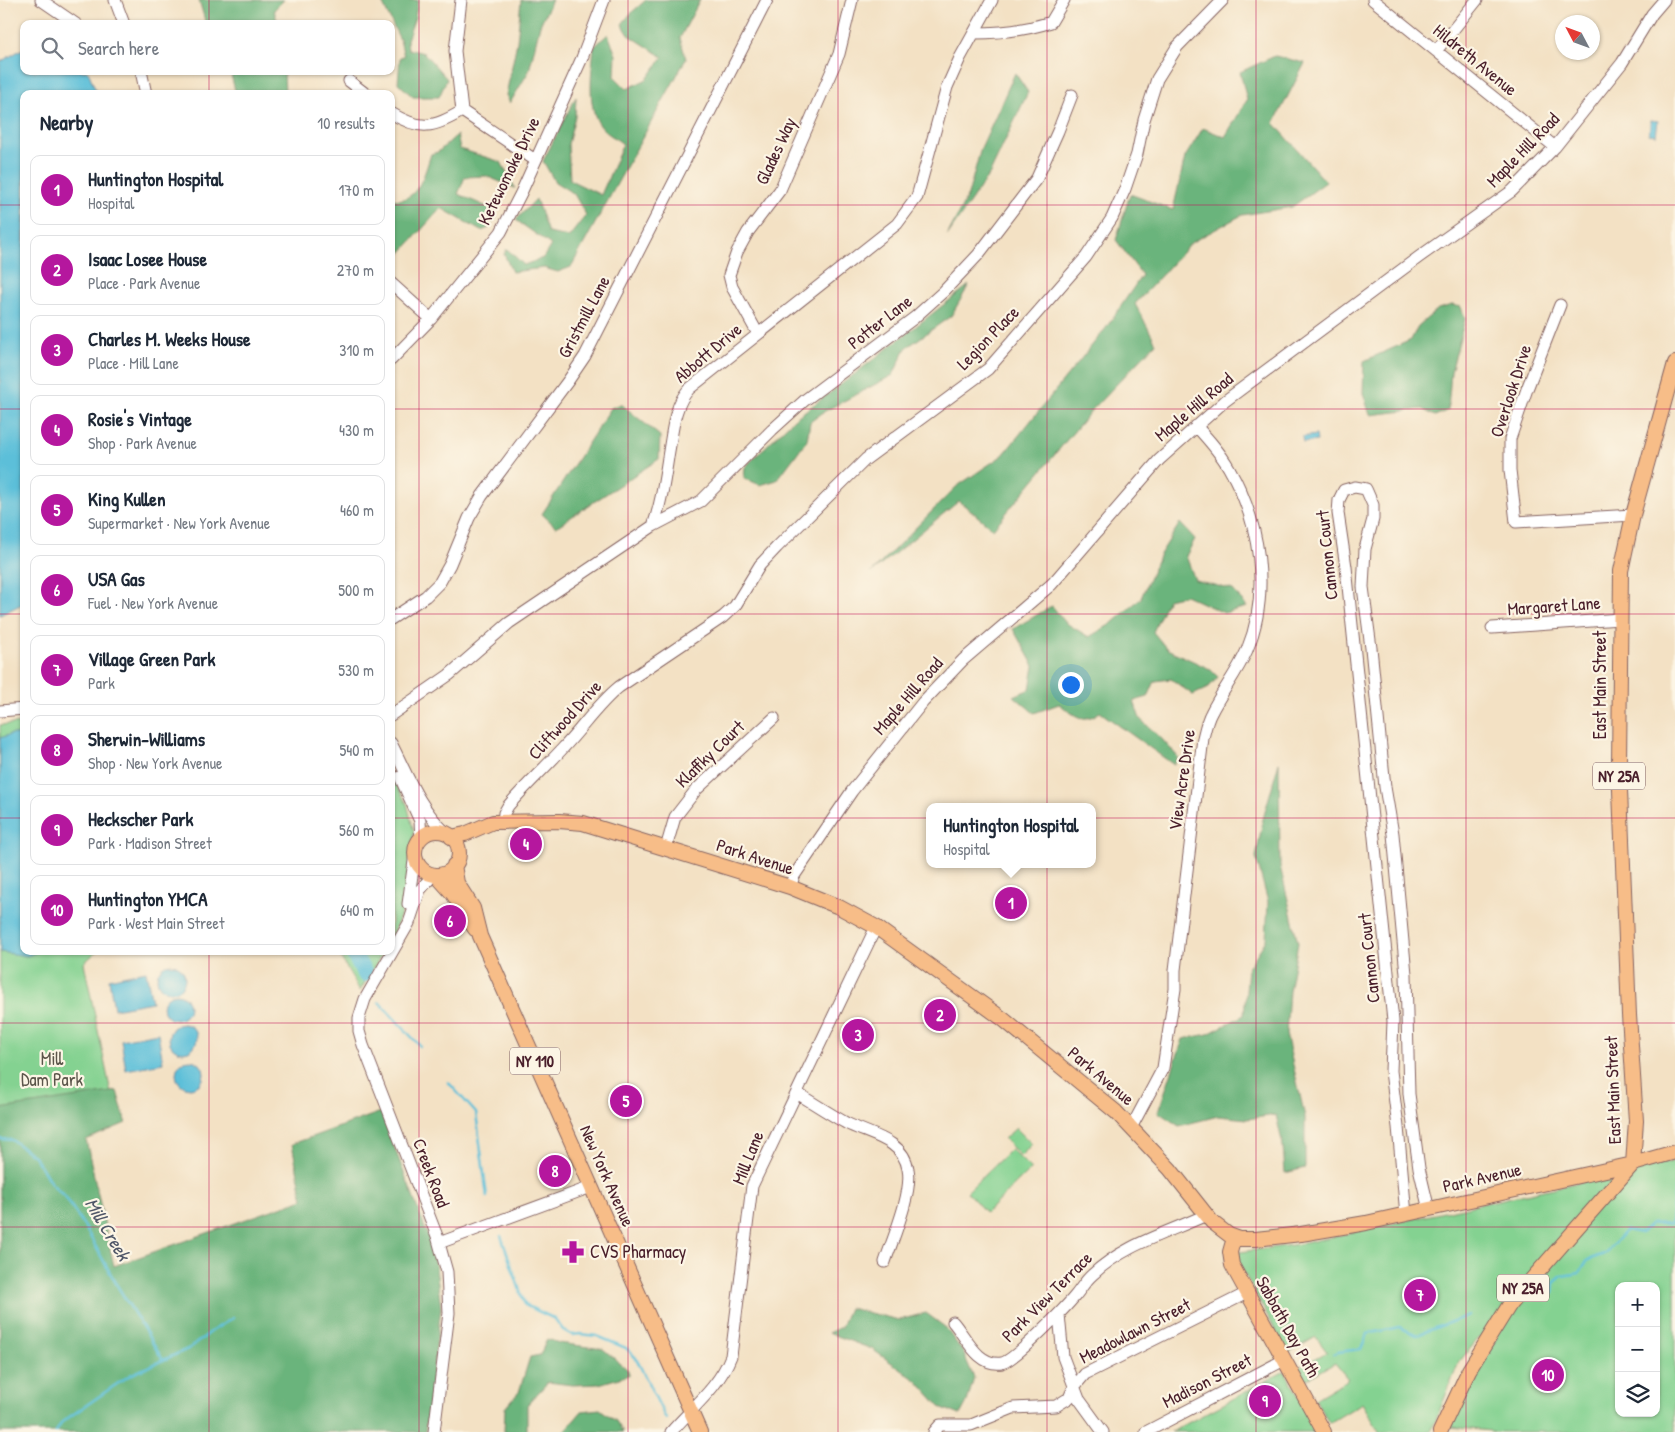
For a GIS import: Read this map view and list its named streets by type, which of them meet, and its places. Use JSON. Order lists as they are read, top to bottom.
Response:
{
  "streets": {
    "main road": [
      "East Main Street",
      "NY 25A",
      "Park Avenue",
      "NY 110",
      "New York Avenue",
      "Sabbath Day Path"
    ],
    "street": [
      "Hildreth Avenue",
      "Maple Hill Road",
      "Glades Way",
      "Ketewomoke Drive",
      "Gristmill Lane",
      "Potter Lane",
      "Legion Place",
      "Abbott Drive",
      "Overlook Drive",
      "Cannon Court",
      "Margaret Lane",
      "Cliftwood Drive",
      "Klaffky Court",
      "View Acre Drive",
      "Mill Lane",
      "Creek Road",
      "Park View Terrace",
      "Meadowlawn Street",
      "Madison Street"
    ]
  },
  "crossings": [
    ["Hildreth Avenue", "Maple Hill Road"],
    ["Maple Hill Road", "View Acre Drive"],
    ["Maple Hill Road", "Park Avenue"],
    ["Glades Way", "Abbott Drive"],
    ["Potter Lane", "Abbott Drive"],
    ["Legion Place", "Cliftwood Drive"],
    ["Overlook Drive", "East Main Street"],
    ["Cannon Court", "Park Avenue"],
    ["Margaret Lane", "East Main Street"],
    ["East Main Street", "NY 25A"],
    ["East Main Street", "Park Avenue"],
    ["Cliftwood Drive", "Park Avenue"],
    ["Klaffky Court", "Park Avenue"],
    ["NY 25A", "Park Avenue"],
    ["View Acre Drive", "Park Avenue"],
    ["Park Avenue", "NY 110"],
    ["Park Avenue", "Mill Lane"],
    ["Park Avenue", "Creek Road"],
    ["Park Avenue", "New York Avenue"],
    ["Park Avenue", "Park View Terrace"],
    ["Park Avenue", "Sabbath Day Path"],
    ["NY 110", "Creek Road"],
    ["NY 110", "New York Avenue"],
    ["Mill Lane", "New York Avenue"],
    ["Creek Road", "New York Avenue"],
    ["Park View Terrace", "Sabbath Day Path"],
    ["Sabbath Day Path", "Meadowlawn Street"],
    ["Sabbath Day Path", "Madison Street"]
  ],
  "water": ["Mill Creek"],
  "parks": ["Mill Dam Park"],
  "places": {
    "pharmacy": ["CVS Pharmacy"]
  },
  "north": "top left",
  "page": {
    "search": "Search here",
    "heading": ["Nearby", "10 results"],
    "list": [
      {
        "mark": "1",
        "name": "Huntington Hospital",
        "note": "Hospital",
        "value": "170 m"
      },
      {
        "mark": "2",
        "name": "Isaac Losee House",
        "note": "Place · Park Avenue",
        "value": "270 m"
      },
      {
        "mark": "3",
        "name": "Charles M. Weeks House",
        "note": "Place · Mill Lane",
        "value": "310 m"
      },
      {
        "mark": "4",
        "name": "Rosie's Vintage",
        "note": "Shop · Park Avenue",
        "value": "430 m"
      },
      {
        "mark": "5",
        "name": "King Kullen",
        "note": "Supermarket · New York Avenue",
        "value": "460 m"
      },
      {
        "mark": "6",
        "name": "USA Gas",
        "note": "Fuel · New York Avenue",
        "value": "500 m"
      },
      {
        "mark": "7",
        "name": "Village Green Park",
        "note": "Park",
        "value": "530 m"
      },
      {
        "mark": "8",
        "name": "Sherwin-Williams",
        "note": "Shop · New York Avenue",
        "value": "540 m"
      },
      {
        "mark": "9",
        "name": "Heckscher Park",
        "note": "Park · Madison Street",
        "value": "560 m"
      },
      {
        "mark": "10",
        "name": "Huntington YMCA",
        "note": "Park · West Main Street",
        "value": "640 m"
      }
    ],
    "popup": ["Huntington Hospital", "Hospital"],
    "pins": [
      "4",
      "1",
      "6",
      "2",
      "3",
      "5",
      "8",
      "7",
      "10",
      "9"
    ],
    "map_buttons": ["+", "−"]
  }
}
